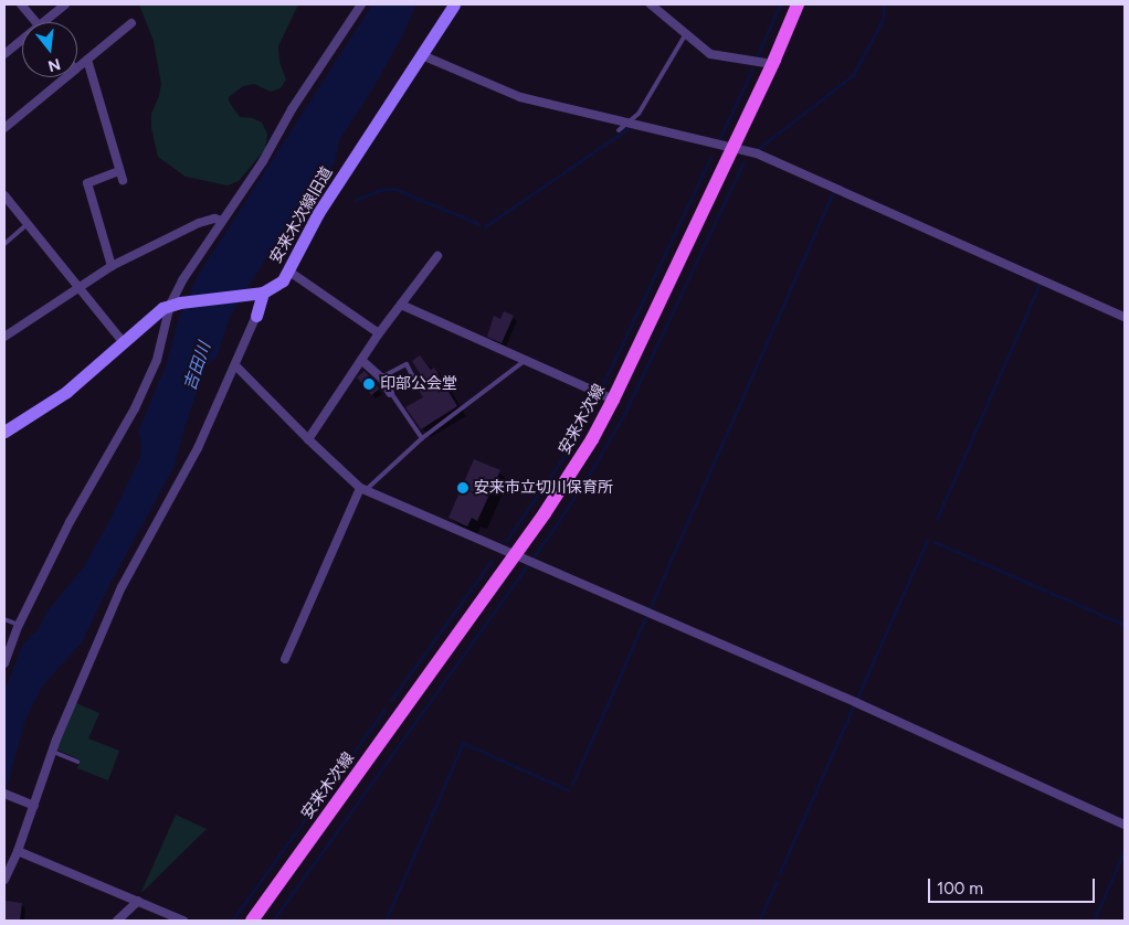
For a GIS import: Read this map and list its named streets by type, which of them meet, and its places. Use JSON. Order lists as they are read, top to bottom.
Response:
{
  "streets": {
    "main road": ["安来木次線"],
    "street": ["安来木次線旧道"]
  },
  "water": ["吉田川"],
  "places": ["印部公会堂", "安来市立切川保育所"],
  "scale_bar": "100 m",
  "north": "bottom"
}
